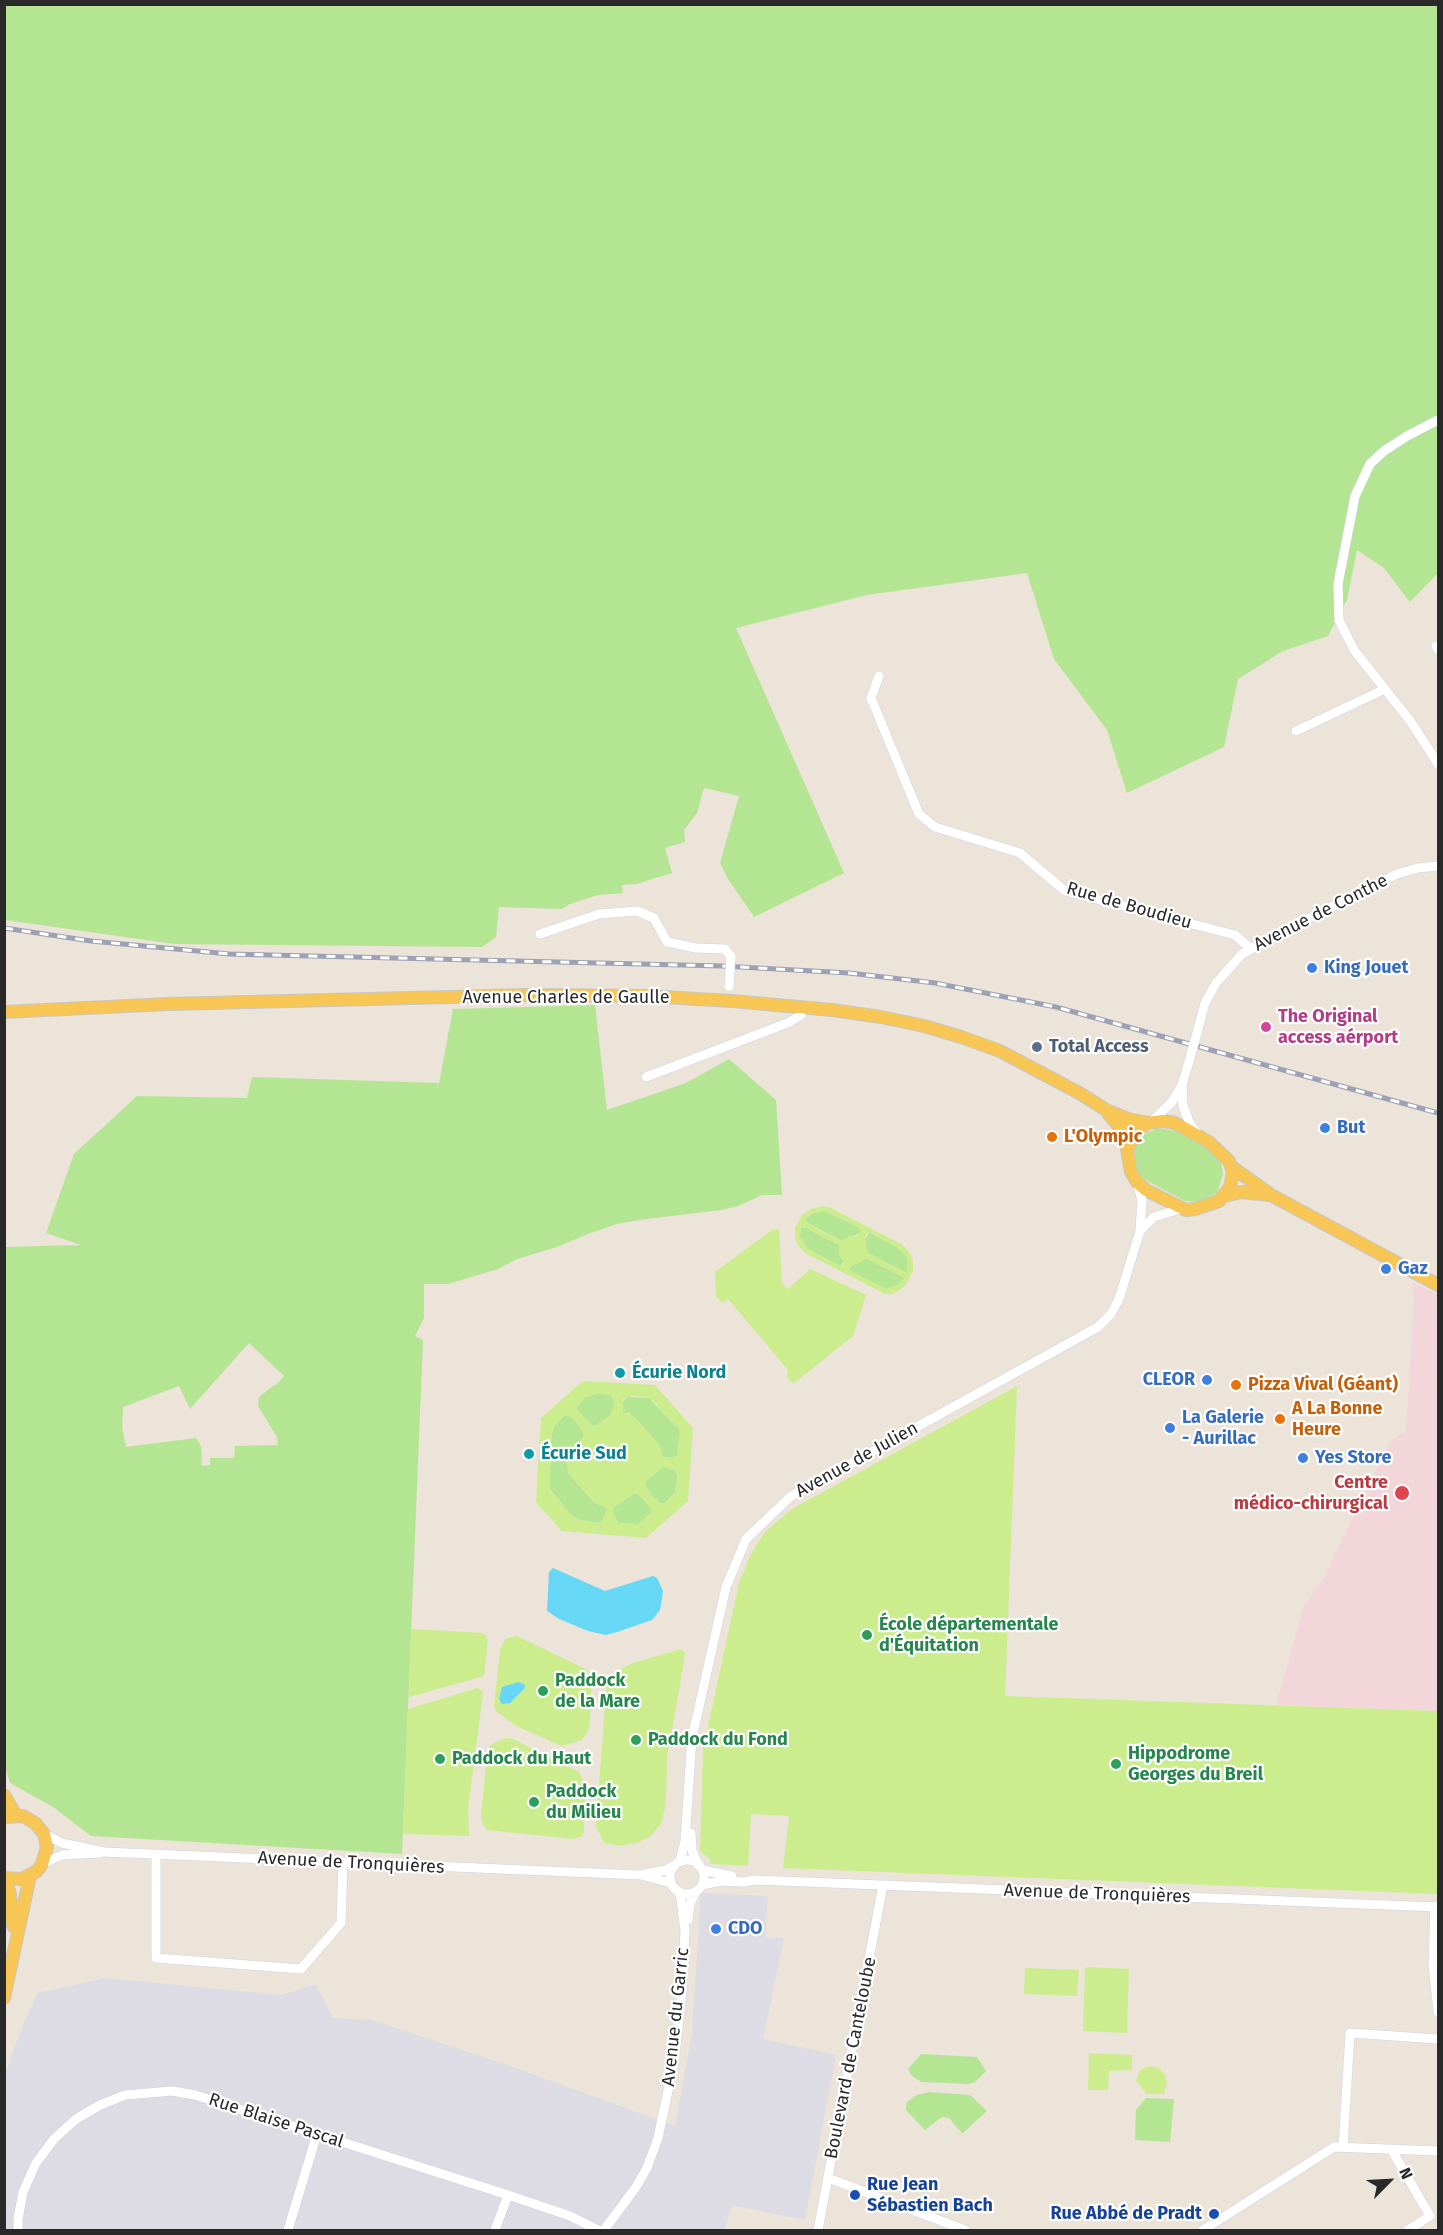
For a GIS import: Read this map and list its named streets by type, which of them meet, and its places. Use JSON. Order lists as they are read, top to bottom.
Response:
{
  "streets": {
    "main road": ["Avenue Charles de Gaulle"],
    "street": [
      "Rue de Boudieu",
      "Avenue de Conthe",
      "Avenue de Julien",
      "Avenue de Tronquières",
      "Avenue du Garric",
      "Boulevard de Canteloube",
      "Rue Blaise Pascal"
    ]
  },
  "crossings": [
    ["Rue de Boudieu", "Avenue de Conthe"],
    ["Avenue de Conthe", "Avenue Charles de Gaulle"],
    ["Avenue de Conthe", "Avenue de Julien"],
    ["Avenue Charles de Gaulle", "Avenue de Julien"],
    ["Avenue de Julien", "Avenue de Tronquières"],
    ["Avenue de Julien", "Avenue du Garric"],
    ["Avenue de Tronquières", "Avenue du Garric"],
    ["Avenue de Tronquières", "Boulevard de Canteloube"]
  ],
  "places": [
    "King Jouet",
    "The Original access aérport",
    "Total Access",
    "But",
    "L'Olympic",
    "Gaz",
    "Écurie Nord",
    "CLEOR",
    "Pizza Vival (Géant)",
    "A La Bonne Heure",
    "La Galerie - Aurillac",
    "Écurie Sud",
    "Yes Store",
    "Centre médico-chirurgical",
    "École départementale d'Équitation",
    "Paddock de la Mare",
    "Paddock du Fond",
    "Paddock du Haut",
    "Hippodrome Georges du Breil",
    "Paddock du Milieu",
    "CDO",
    "Rue Jean Sébastien Bach",
    "Rue Abbé de Pradt"
  ],
  "north": "top right"
}
